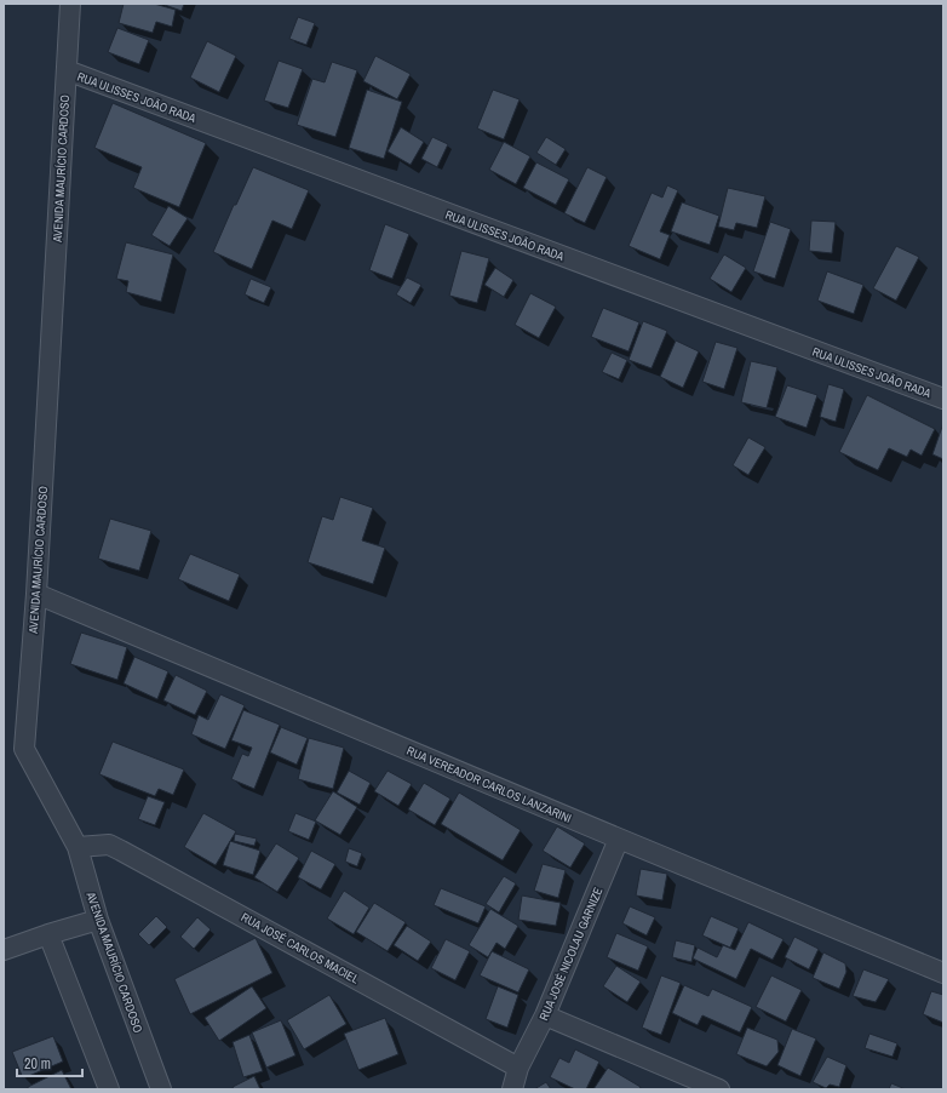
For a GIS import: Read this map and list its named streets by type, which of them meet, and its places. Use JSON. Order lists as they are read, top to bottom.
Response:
{
  "streets": {
    "street": [
      "RUA ULISSES JOÃO RADA",
      "AVENIDA MAURÍCIO CARDOSO",
      "RUA VEREADOR CARLOS LANZARINI",
      "RUA JOSÉ CARLOS MACIEL",
      "RUA JOSÉ NICOLAU GARNIZE"
    ]
  },
  "crossings": [
    ["RUA ULISSES JOÃO RADA", "AVENIDA MAURÍCIO CARDOSO"],
    ["AVENIDA MAURÍCIO CARDOSO", "RUA VEREADOR CARLOS LANZARINI"],
    ["AVENIDA MAURÍCIO CARDOSO", "RUA JOSÉ CARLOS MACIEL"],
    ["RUA VEREADOR CARLOS LANZARINI", "RUA JOSÉ NICOLAU GARNIZE"],
    ["RUA JOSÉ CARLOS MACIEL", "RUA JOSÉ NICOLAU GARNIZE"]
  ],
  "scale_bar": "20 m"
}
